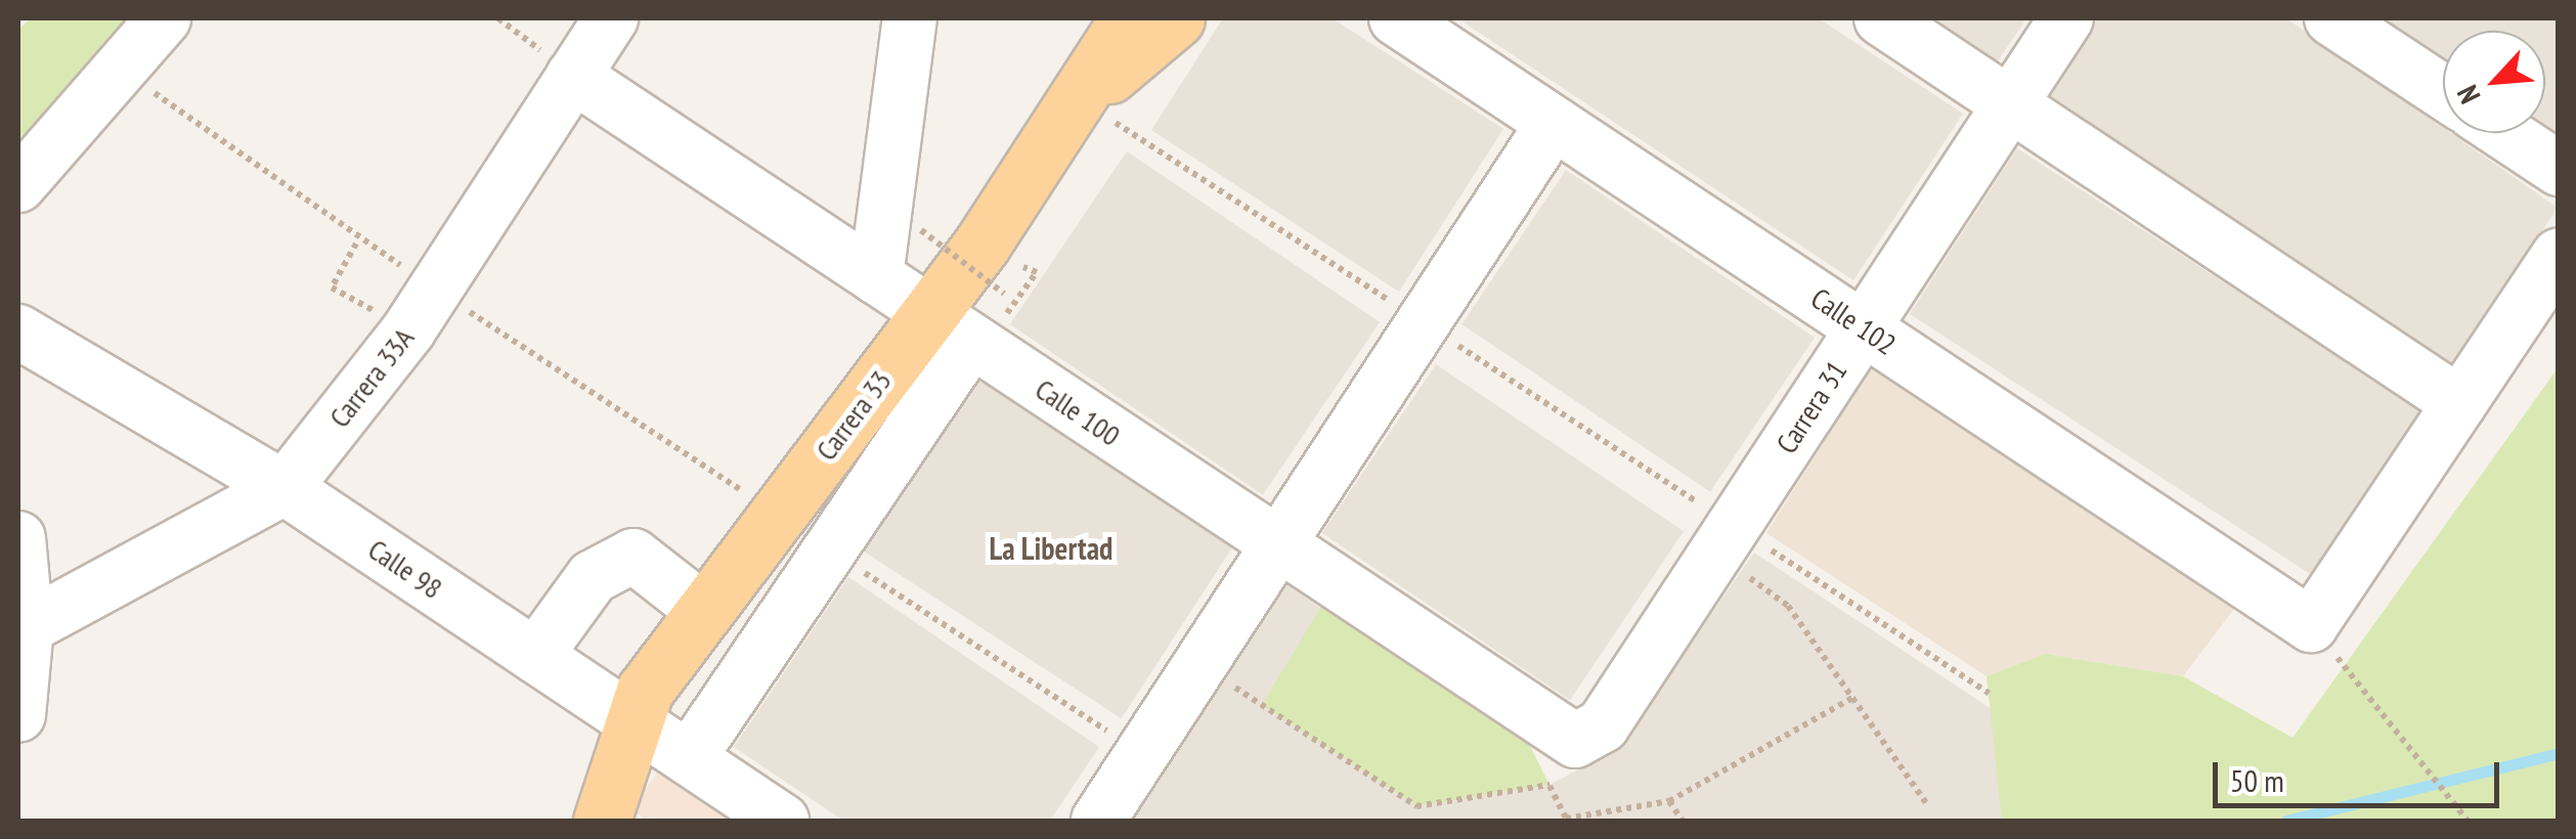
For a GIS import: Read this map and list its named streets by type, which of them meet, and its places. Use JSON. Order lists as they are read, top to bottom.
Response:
{
  "streets": {
    "main road": ["Carrera 33"],
    "street": [
      "Calle 102",
      "Carrera 33A",
      "Carrera 31",
      "Calle 100",
      "Calle 98"
    ]
  },
  "crossings": [
    ["Calle 102", "Carrera 31"],
    ["Carrera 33A", "Calle 100"],
    ["Carrera 33A", "Calle 98"],
    ["Carrera 31", "Calle 100"],
    ["Calle 100", "Carrera 33"],
    ["Carrera 33", "Calle 98"]
  ],
  "districts": ["La Libertad"],
  "scale_bar": "50 m",
  "north": "bottom left"
}
